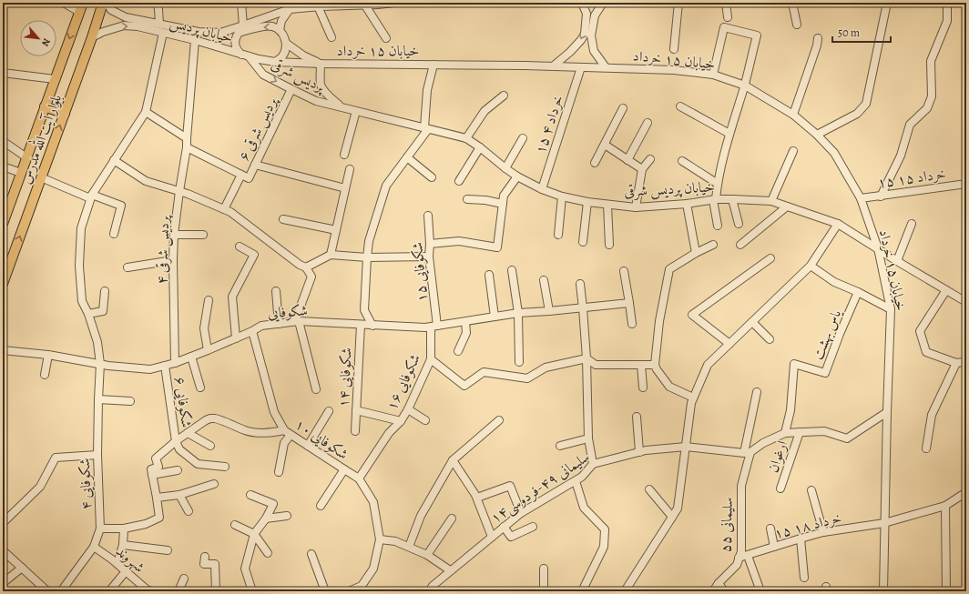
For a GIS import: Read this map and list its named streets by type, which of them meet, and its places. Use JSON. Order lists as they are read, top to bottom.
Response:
{
  "streets": {
    "main road": ["بلوار آیت الله مدرس"],
    "street": [
      "خیابان پردیس",
      "خیابان ۱۵ خرداد",
      "پردیس شرقی",
      "۱۵ خرداد ۴",
      "پردیس شرقی ۶",
      "۱۵ خرداد ۱۵",
      "خیابان پردیس شرقی",
      "پردیس شرقی ۴",
      "شکوفایی ۱۵",
      "شکوفایی",
      "یاس بهشت",
      "شکوفایی ۱۴",
      "شکوفایی ۱۶",
      "شکوفایی ۶",
      "شکوفایی ۱۰",
      "ارغوان",
      "شکوفایی ۴",
      "سلیمانی ۴۹-فردوسی۱۴",
      "سلیمانی ۵۵",
      "۱۵ خرداد ۱۸",
      "شهروند"
    ]
  },
  "crossings": [
    ["خیابان پردیس", "خیابان ۱۵ خرداد"],
    ["خیابان پردیس", "پردیس شرقی"],
    ["خیابان پردیس", "بلوار آیت الله مدرس"],
    ["خیابان پردیس", "پردیس شرقی ۴"],
    ["خیابان ۱۵ خرداد", "پردیس شرقی"],
    ["خیابان ۱۵ خرداد", "۱۵ خرداد ۴"],
    ["خیابان ۱۵ خرداد", "۱۵ خرداد ۱۵"],
    ["خیابان ۱۵ خرداد", "خیابان پردیس شرقی"],
    ["خیابان ۱۵ خرداد", "۱۵ خرداد ۱۸"],
    ["پردیس شرقی", "پردیس شرقی ۶"],
    ["پردیس شرقی", "خیابان پردیس شرقی"],
    ["۱۵ خرداد ۴", "خیابان پردیس شرقی"],
    ["پردیس شرقی ۴", "شکوفایی"],
    ["شکوفایی ۱۵", "شکوفایی"],
    ["شکوفایی ۱۵", "شکوفایی ۱۶"],
    ["شکوفایی", "شکوفایی ۱۴"],
    ["شکوفایی", "شکوفایی ۱۶"],
    ["شکوفایی", "شکوفایی ۶"],
    ["شکوفایی", "شکوفایی ۱۰"],
    ["شکوفایی", "شکوفایی ۴"],
    ["شکوفایی ۱۶", "شکوفایی ۱۰"],
    ["شکوفایی ۴", "شهروند"],
    ["سلیمانی ۴۹-فردوسی۱۴", "سلیمانی ۵۵"],
    ["سلیمانی ۵۵", "۱۵ خرداد ۱۸"]
  ],
  "scale_bar": "50 m",
  "north": "bottom right"
}
